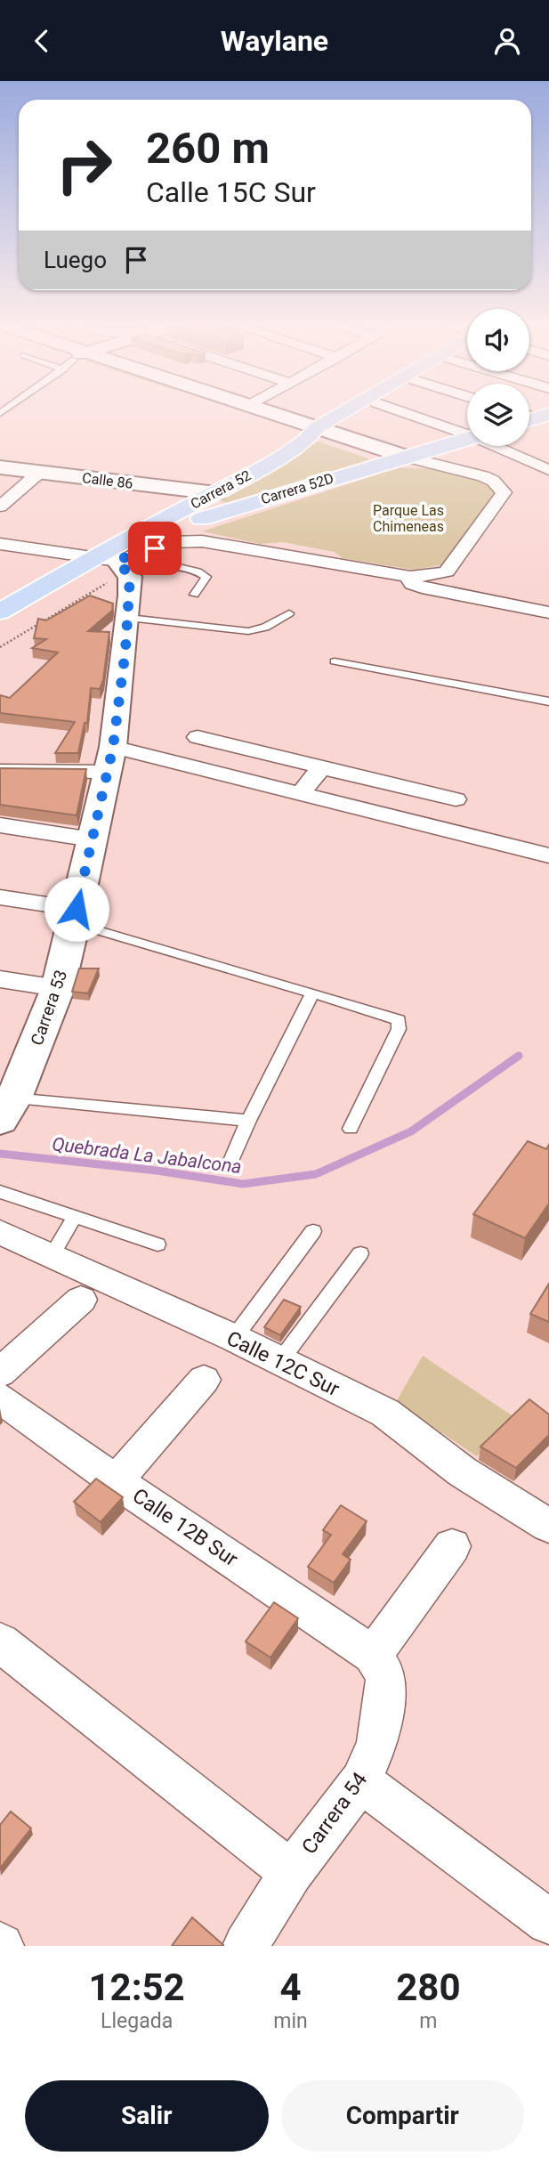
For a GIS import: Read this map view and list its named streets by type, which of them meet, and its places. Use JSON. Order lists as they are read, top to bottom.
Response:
{
  "streets": {
    "main road": [
      "Calle 86",
      "Carrera 52D",
      "Carrera 52",
      "Carrera 53"
    ],
    "street": ["Calle 12C Sur", "Calle 12B Sur", "Carrera 54"]
  },
  "crossings": [
    ["Calle 86", "Carrera 52"],
    ["Carrera 52D", "Carrera 52"],
    ["Carrera 52D", "Carrera 53"],
    ["Carrera 52", "Carrera 53"],
    ["Calle 12B Sur", "Carrera 54"]
  ],
  "water": ["Quebrada La Jabalcona"],
  "parks": ["Parque Las Chimeneas"],
  "page": {
    "header": "Waylane",
    "turn": ["260 m", "Calle 15C Sur"],
    "then": "Luego",
    "eta": [
      "12:52",
      "Llegada",
      "4",
      "min",
      "280",
      "m"
    ],
    "buttons": ["Salir", "Compartir"]
  }
}
